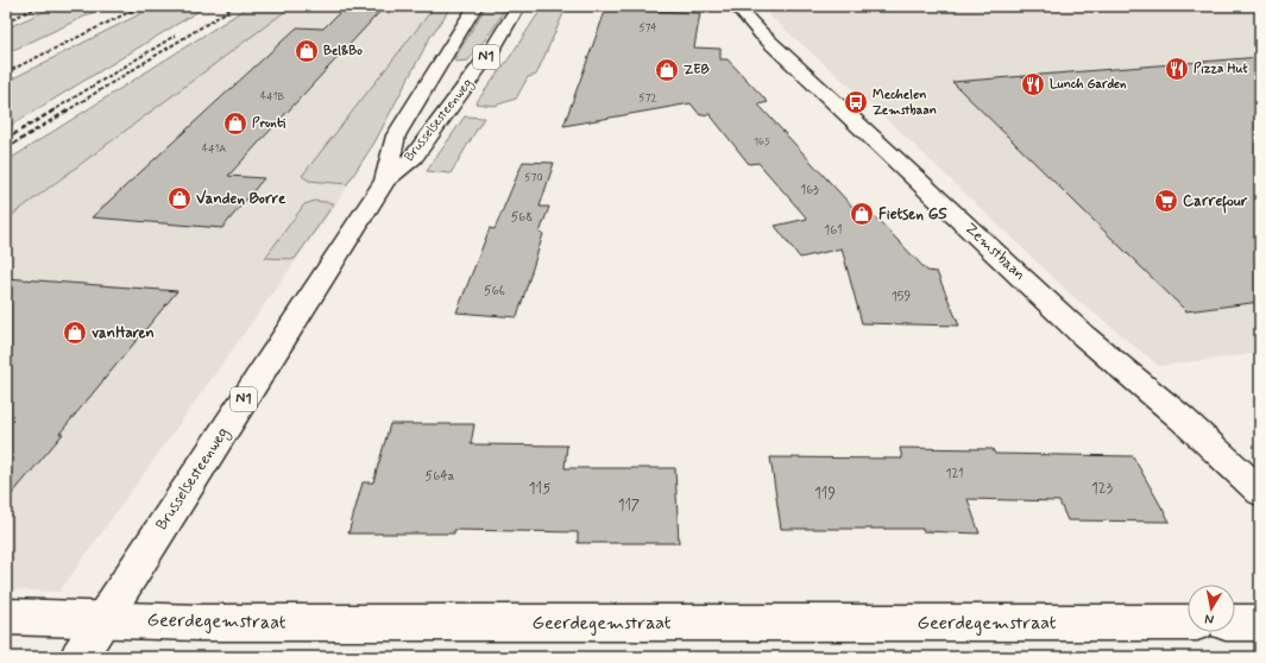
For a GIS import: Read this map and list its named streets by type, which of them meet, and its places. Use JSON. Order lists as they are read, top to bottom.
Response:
{
  "streets": {
    "street": [
      "N1",
      "Brusselsesteenweg",
      "Zemstbaan",
      "Geerdegemstraat"
    ]
  },
  "crossings": [
    ["Brusselsesteenweg", "Geerdegemstraat"]
  ],
  "places": {
    "shop": [
      "Bel&Bo",
      "ZEB",
      "Pronti",
      "Vanden Borre",
      "Fietsen GS",
      "vanHaren"
    ],
    "restaurant": ["Pizza Hut", "Lunch Garden"],
    "bus stop": ["Mechelen Zemstbaan"],
    "supermarket": ["Carrefour"]
  },
  "house_numbers": [
    "574",
    "441B",
    "572",
    "165",
    "441A",
    "570",
    "163",
    "568",
    "161",
    "566",
    "159",
    "121",
    "564a",
    "115",
    "123",
    "119",
    "117"
  ],
  "north": "bottom"
}
